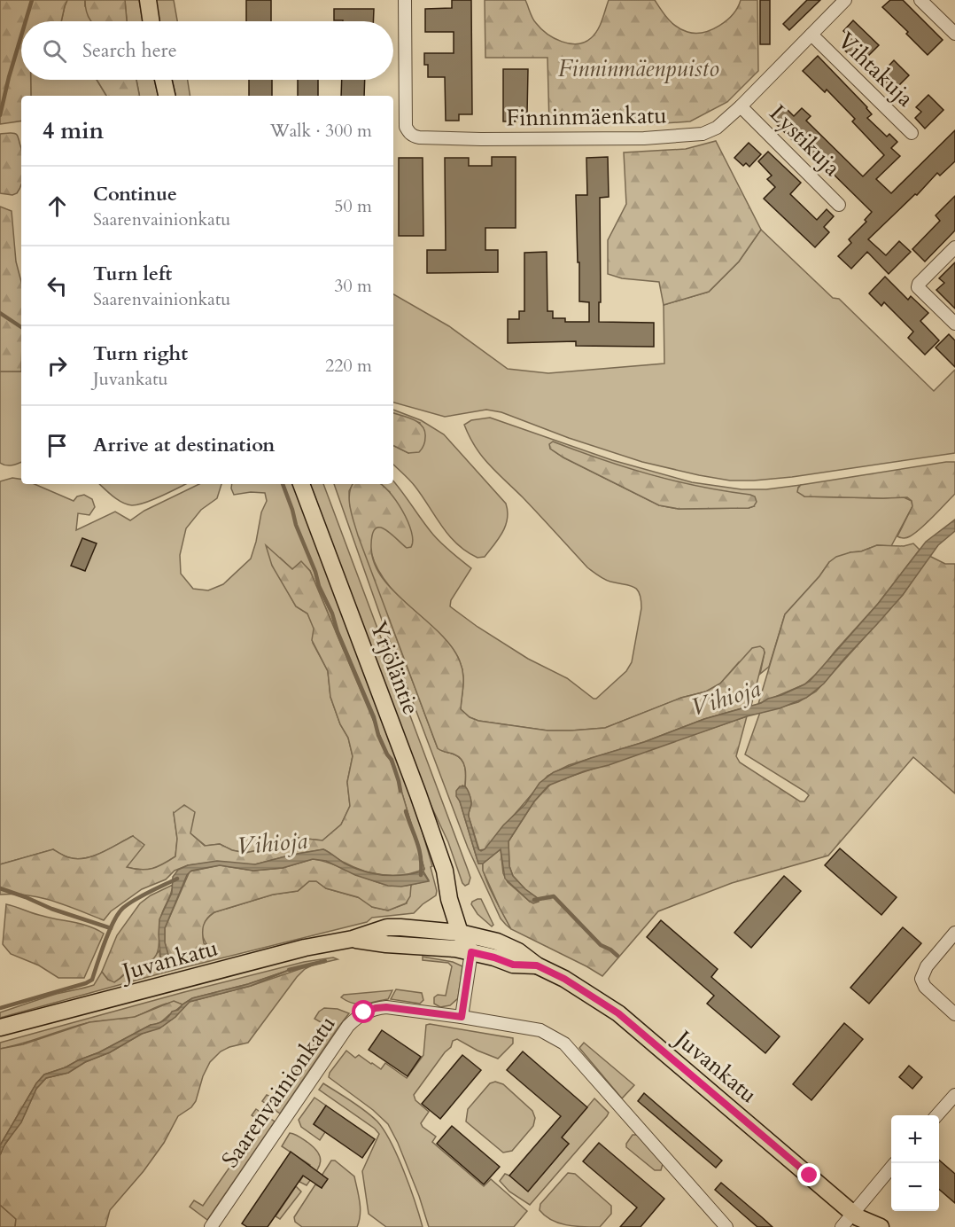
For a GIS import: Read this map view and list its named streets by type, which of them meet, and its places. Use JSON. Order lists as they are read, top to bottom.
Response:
{
  "streets": {
    "main road": ["Yrjöläntie", "Juvankatu"],
    "street": [
      "Vihtakuja",
      "Finninmäenkatu",
      "Lystikuja",
      "Saarenvainionkatu"
    ]
  },
  "crossings": [
    ["Vihtakuja", "Finninmäenkatu"],
    ["Finninmäenkatu", "Lystikuja"],
    ["Yrjöläntie", "Juvankatu"]
  ],
  "water": ["Vihioja"],
  "parks": ["Finninmäenpuisto"],
  "page": {
    "search": "Search here",
    "heading": ["4 min", "Walk · 300 m"],
    "list": [
      ["Continue", "Saarenvainionkatu", "50 m"],
      ["Turn left", "Saarenvainionkatu", "30 m"],
      ["Turn right", "Juvankatu", "220 m"],
      "Arrive at destination"
    ],
    "map_buttons": ["+", "−"]
  }
}
